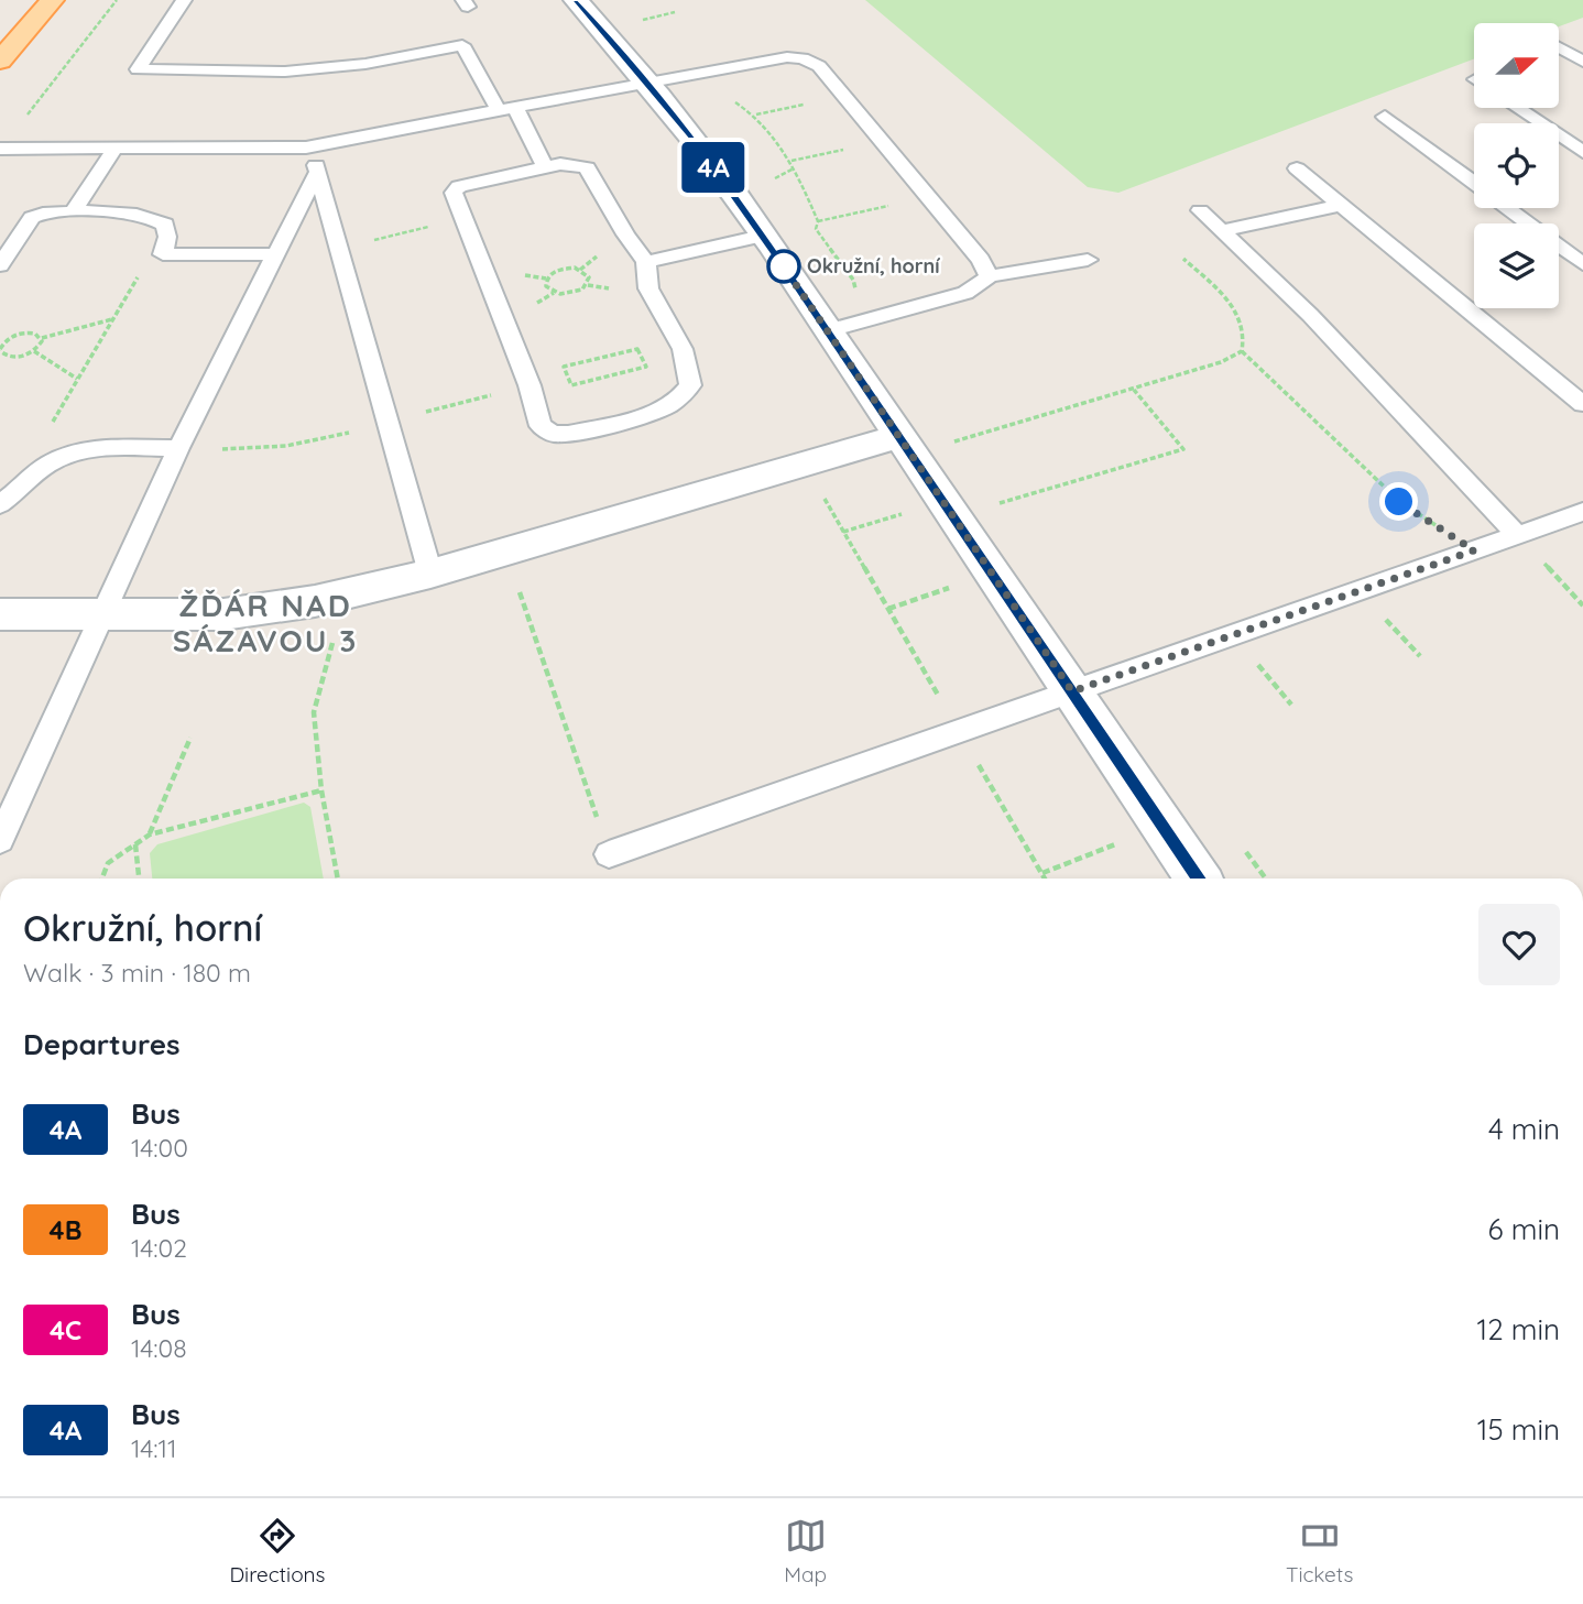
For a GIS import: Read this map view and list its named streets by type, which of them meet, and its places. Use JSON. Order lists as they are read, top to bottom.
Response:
{
  "districts": ["ŽĎÁR NAD SÁZAVOU 3"],
  "places": ["Okružní, horní"],
  "lines": ["bus line 4A"],
  "north": "right",
  "page": {
    "on_map": "4A",
    "heading": [
      ["Okružní, horní", "Walk · 3 min · 180 m"],
      "Departures"
    ],
    "list": [
      {
        "mark": "4A",
        "name": "Bus",
        "note": "14:00",
        "value": "4 min"
      },
      {
        "mark": "4B",
        "name": "Bus",
        "note": "14:02",
        "value": "6 min"
      },
      {
        "mark": "4C",
        "name": "Bus",
        "note": "14:08",
        "value": "12 min"
      },
      {
        "mark": "4A",
        "name": "Bus",
        "note": "14:11",
        "value": "15 min"
      }
    ],
    "tabs": ["Directions", "Map", "Tickets"]
  }
}
